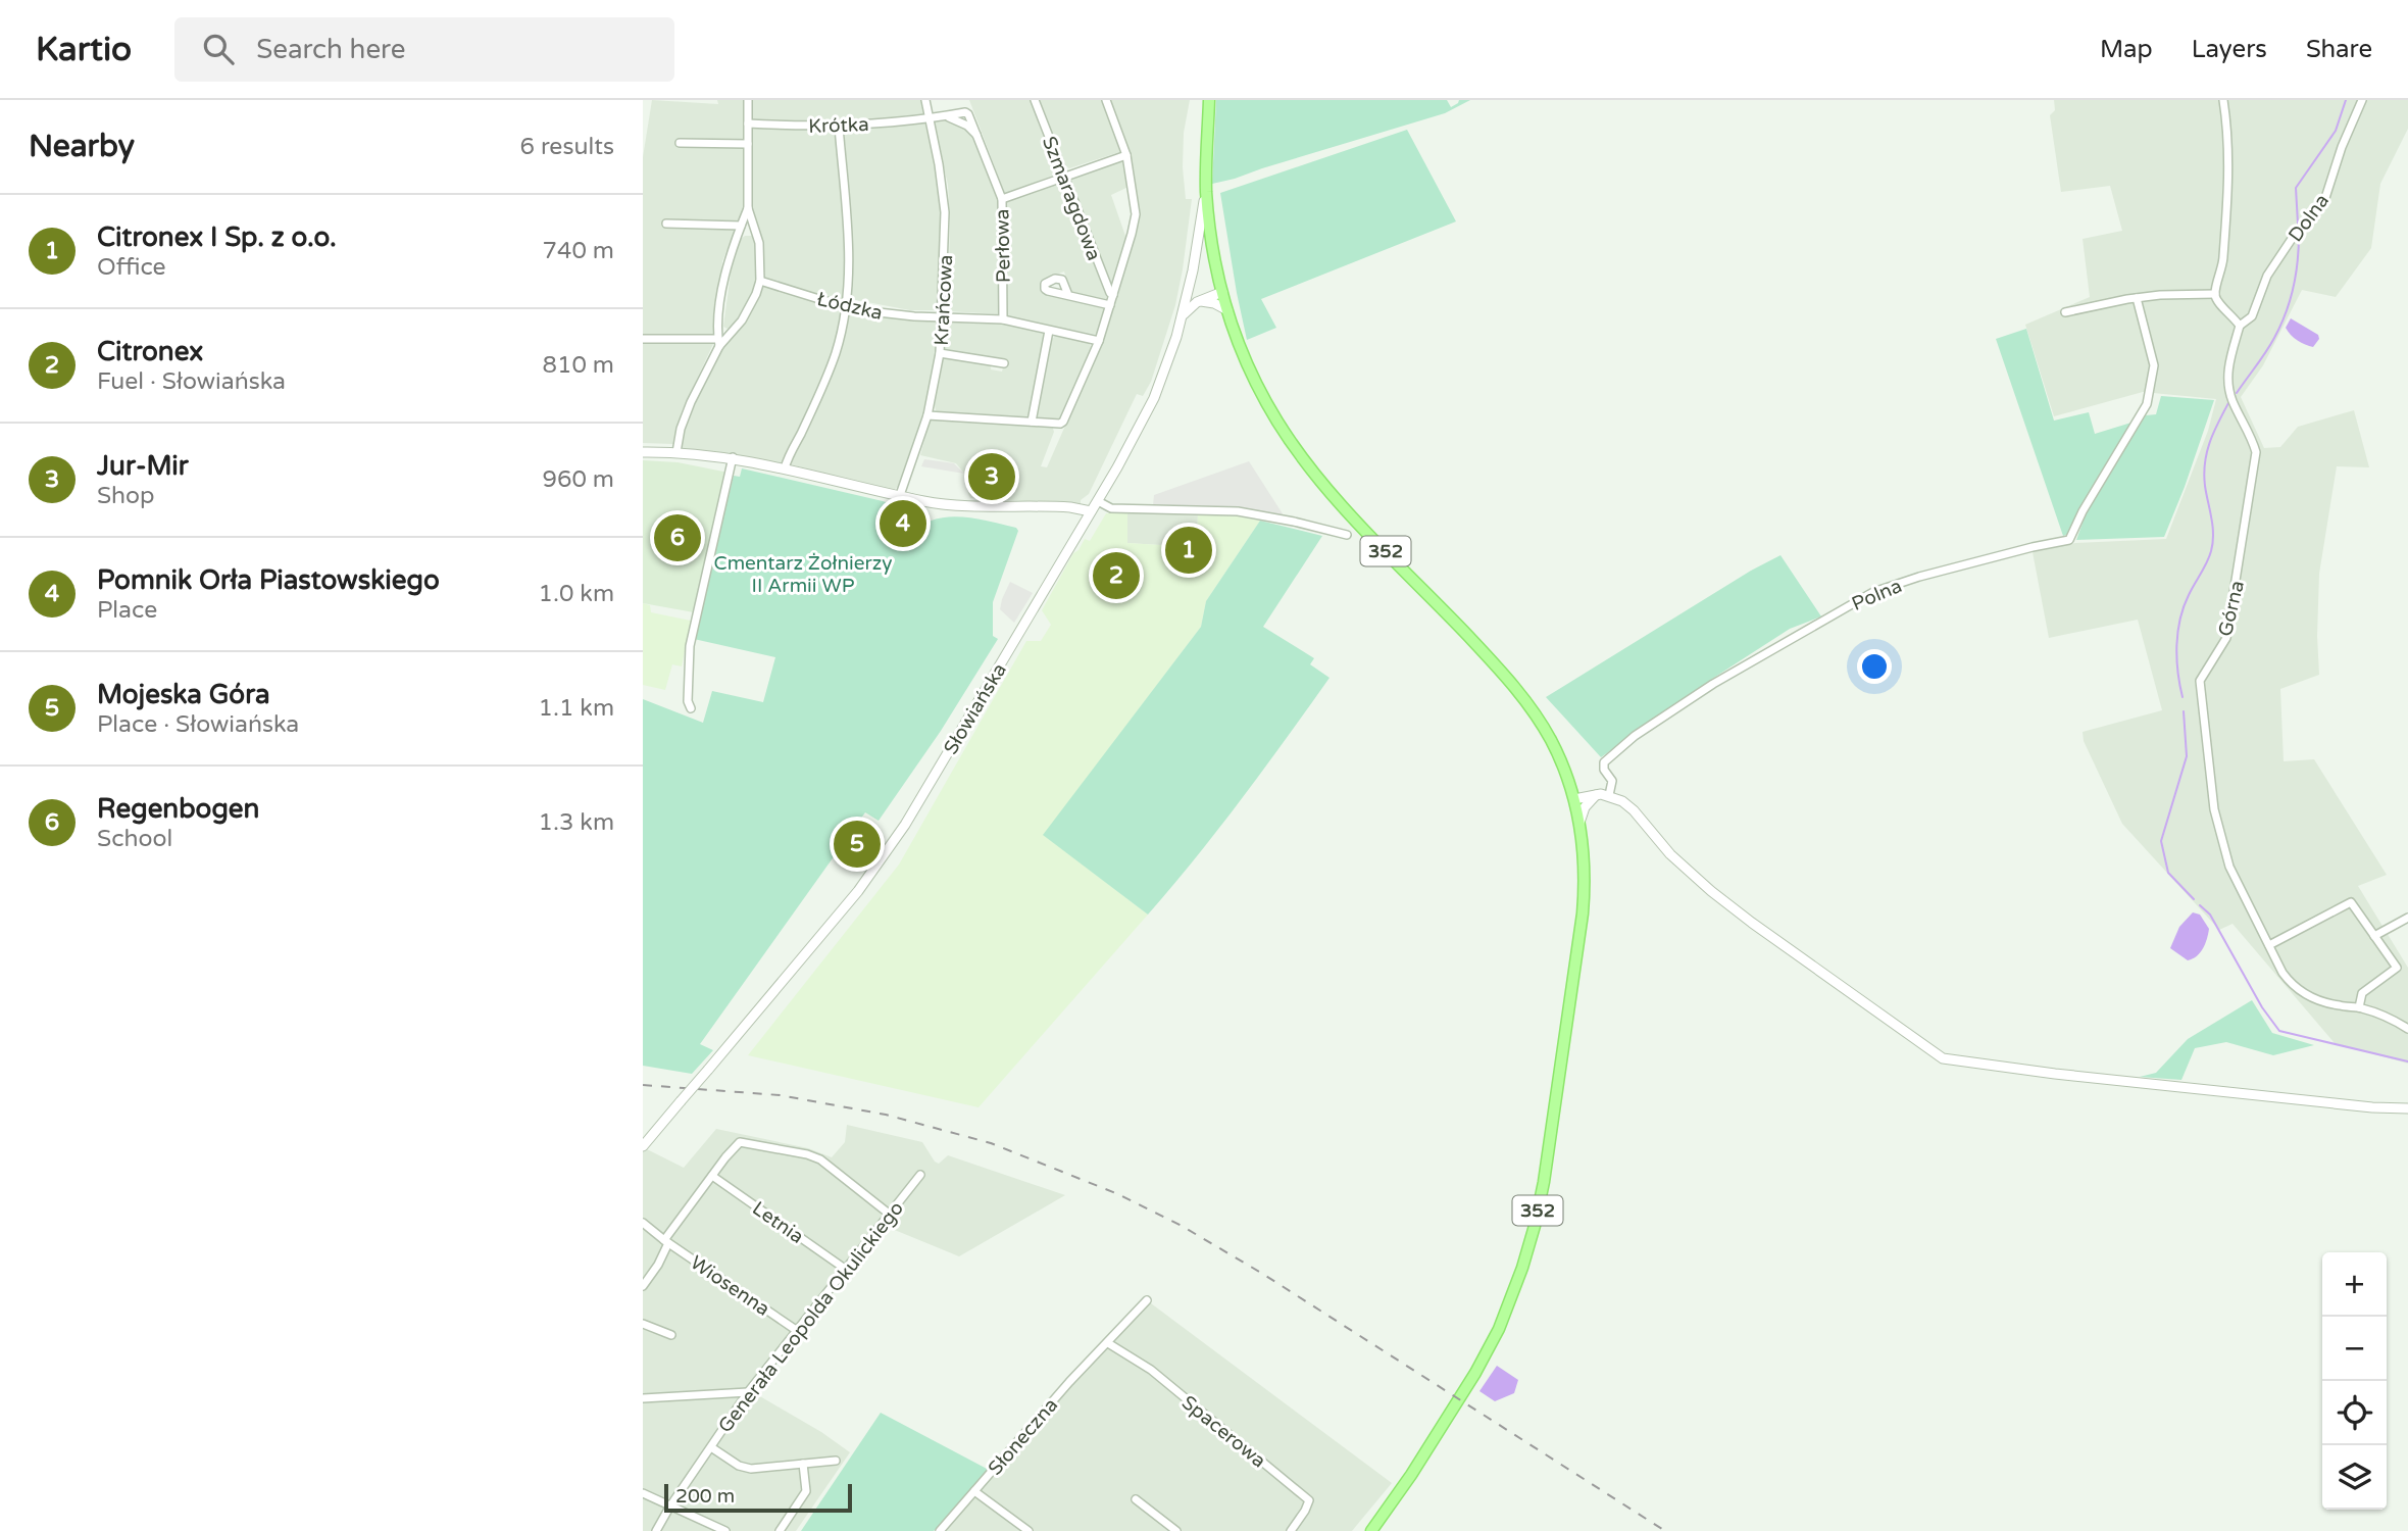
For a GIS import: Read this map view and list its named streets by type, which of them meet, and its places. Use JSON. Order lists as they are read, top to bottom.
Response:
{
  "streets": {
    "main road": ["352"],
    "street": [
      "Krótka",
      "Szmaragdowa",
      "Dolna",
      "Perłowa",
      "Krańcowa",
      "Łódzka",
      "Polna",
      "Górna",
      "Słowiańska",
      "Letnia",
      "Wiosenna",
      "Generała Leopolda Okulickiego",
      "Spacerowa",
      "Słoneczna"
    ]
  },
  "crossings": [
    ["Krótka", "Perłowa"],
    ["Krótka", "Krańcowa"],
    ["Dolna", "Górna"],
    ["Perłowa", "Krańcowa"],
    ["Perłowa", "Łódzka"],
    ["Krańcowa", "Łódzka"],
    ["352", "Słowiańska"],
    ["Letnia", "Generała Leopolda Okulickiego"],
    ["Wiosenna", "Generała Leopolda Okulickiego"],
    ["Spacerowa", "Słoneczna"]
  ],
  "parks": ["Cmentarz Żołnierzy II Armii WP"],
  "scale_bar": "200 m",
  "page": {
    "header": "Kartio",
    "search": "Search here",
    "nav": ["Map", "Layers", "Share"],
    "heading": ["Nearby", "6 results"],
    "list": [
      {
        "mark": "1",
        "name": "Citronex I Sp. z o.o.",
        "note": "Office",
        "value": "740 m"
      },
      {
        "mark": "2",
        "name": "Citronex",
        "note": "Fuel · Słowiańska",
        "value": "810 m"
      },
      {
        "mark": "3",
        "name": "Jur-Mir",
        "note": "Shop",
        "value": "960 m"
      },
      {
        "mark": "4",
        "name": "Pomnik Orła Piastowskiego",
        "note": "Place",
        "value": "1.0 km"
      },
      {
        "mark": "5",
        "name": "Mojeska Góra",
        "note": "Place · Słowiańska",
        "value": "1.1 km"
      },
      {
        "mark": "6",
        "name": "Regenbogen",
        "note": "School",
        "value": "1.3 km"
      }
    ],
    "pins": [
      "3",
      "4",
      "6",
      "1",
      "2",
      "5"
    ],
    "map_buttons": ["+", "−"],
    "scale": "200 m"
  }
}
